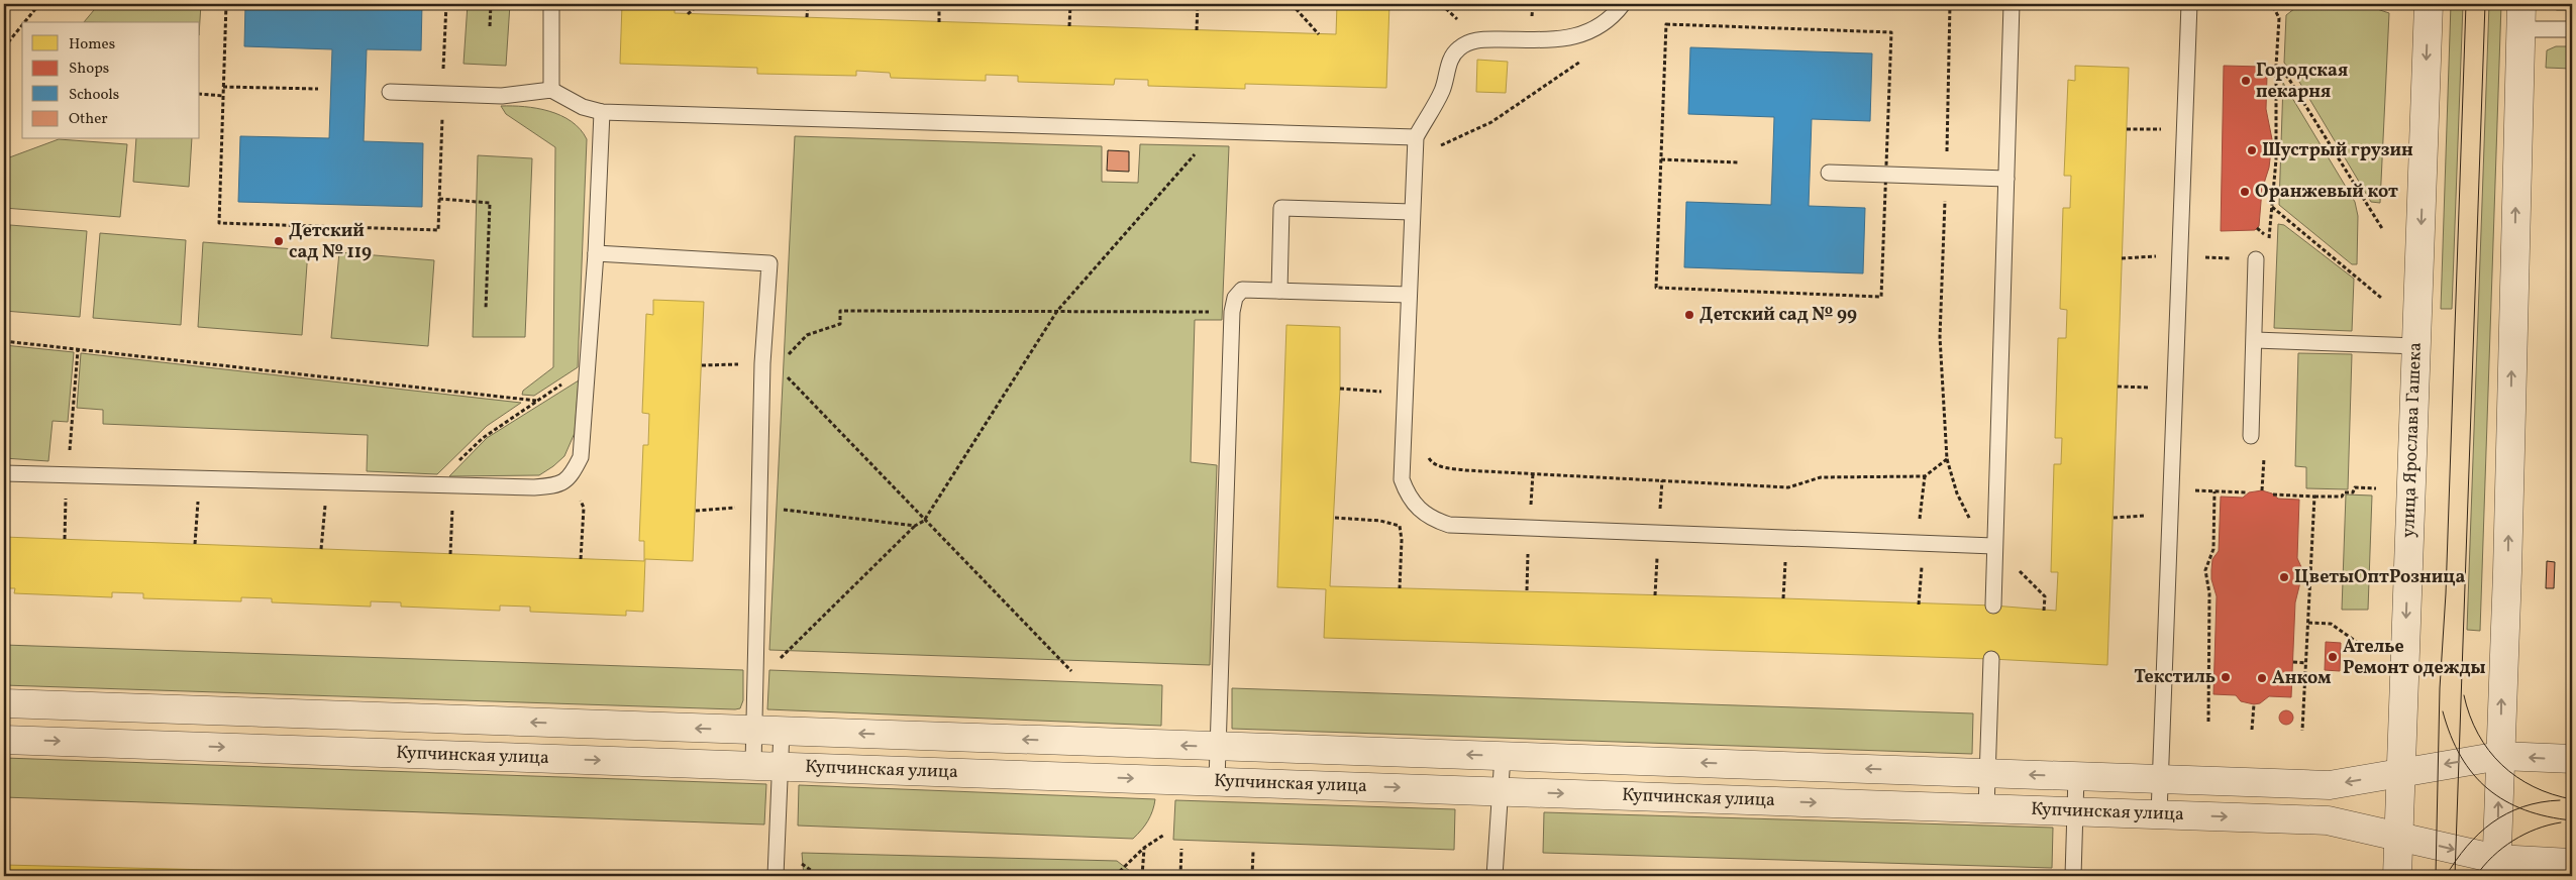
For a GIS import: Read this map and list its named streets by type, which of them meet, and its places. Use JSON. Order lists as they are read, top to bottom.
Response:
{
  "streets": {
    "street": ["улица Ярослава Гашека", "Купчинская улица"]
  },
  "crossings": [
    ["улица Ярослава Гашека", "Купчинская улица"]
  ],
  "places": [
    "Городская пекарня",
    "Шустрый грузин",
    "Оранжевый кот",
    "Детский сад № 119",
    "Детский сад № 99",
    "ЦветыОптРозница",
    "Ателье Ремонт одежды",
    "Текстиль",
    "Анком"
  ],
  "legend": [
    "Homes",
    "Shops",
    "Schools",
    "Other"
  ]
}
